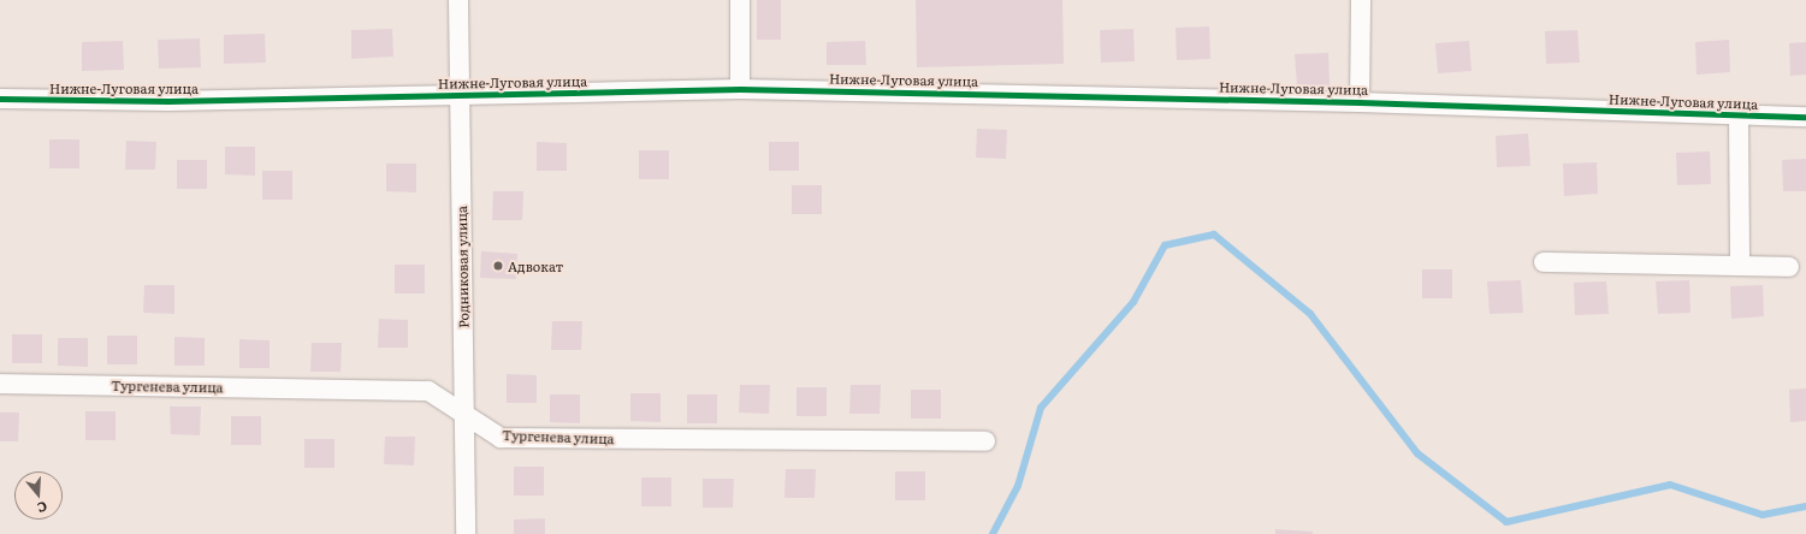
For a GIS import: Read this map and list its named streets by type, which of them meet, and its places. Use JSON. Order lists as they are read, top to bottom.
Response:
{
  "streets": {
    "street": ["Нижне-Луговая улица", "Родниковая улица", "Тургенева улица"]
  },
  "crossings": [
    ["Нижне-Луговая улица", "Родниковая улица"],
    ["Родниковая улица", "Тургенева улица"]
  ],
  "places": ["Адвокат"],
  "north": "bottom"
}
